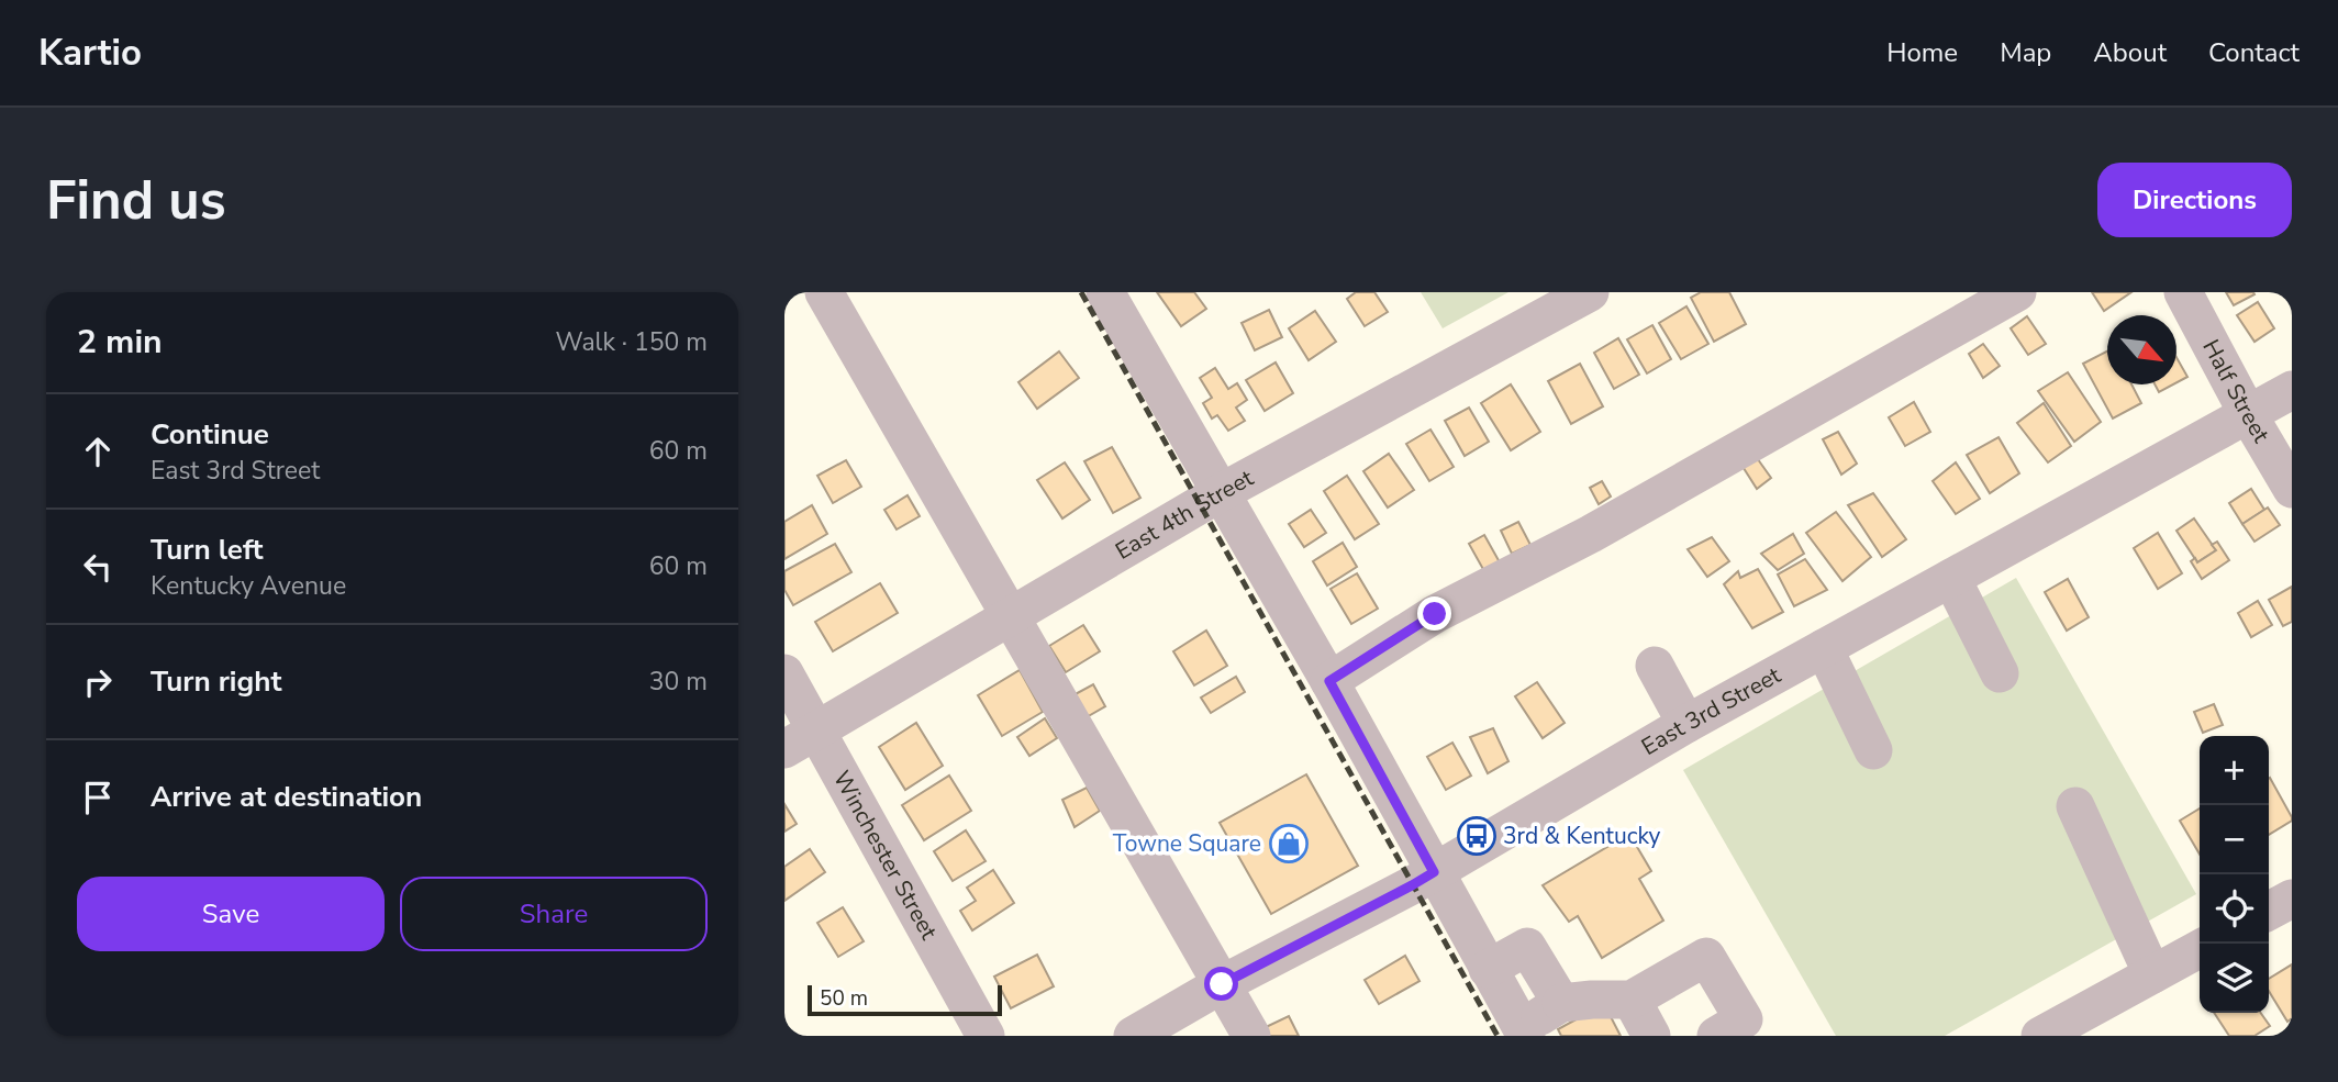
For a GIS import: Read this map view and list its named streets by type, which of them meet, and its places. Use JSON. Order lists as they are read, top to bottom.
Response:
{
  "streets": {
    "street": [
      "Half Street",
      "East 4th Street",
      "East 3rd Street",
      "Winchester Street"
    ]
  },
  "crossings": [
    ["Half Street", "East 3rd Street"],
    ["East 4th Street", "Winchester Street"]
  ],
  "places": {
    "bus stop": ["3rd & Kentucky"],
    "shop": ["Towne Square"]
  },
  "scale_bar": "50 m",
  "north": "bottom right",
  "page": {
    "header": "Kartio",
    "nav": [
      "Home",
      "Map",
      "About",
      "Contact"
    ],
    "buttons": [
      "Directions",
      ["Save", "Share"]
    ],
    "title": "Find us",
    "heading": ["2 min", "Walk · 150 m"],
    "list": [
      ["Continue", "East 3rd Street", "60 m"],
      ["Turn left", "Kentucky Avenue", "60 m"],
      ["Turn right", "30 m"],
      "Arrive at destination"
    ],
    "map_buttons": ["+", "−"],
    "scale": "50 m"
  }
}
